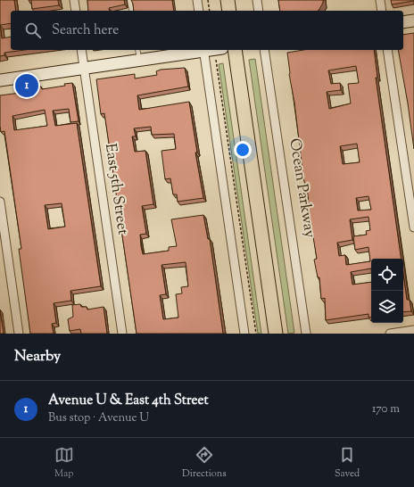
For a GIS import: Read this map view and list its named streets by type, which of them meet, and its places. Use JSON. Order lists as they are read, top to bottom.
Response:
{
  "streets": {
    "street": ["Ocean Parkway", "East 5th Street"]
  },
  "page": {
    "search": "Search here",
    "pins": "1",
    "heading": "Nearby",
    "list": [
      {
        "mark": "1",
        "name": "Avenue U & East 4th Street",
        "note": "Bus stop · Avenue U",
        "value": "170 m"
      }
    ],
    "nav": ["Map", "Directions", "Saved"]
  }
}
